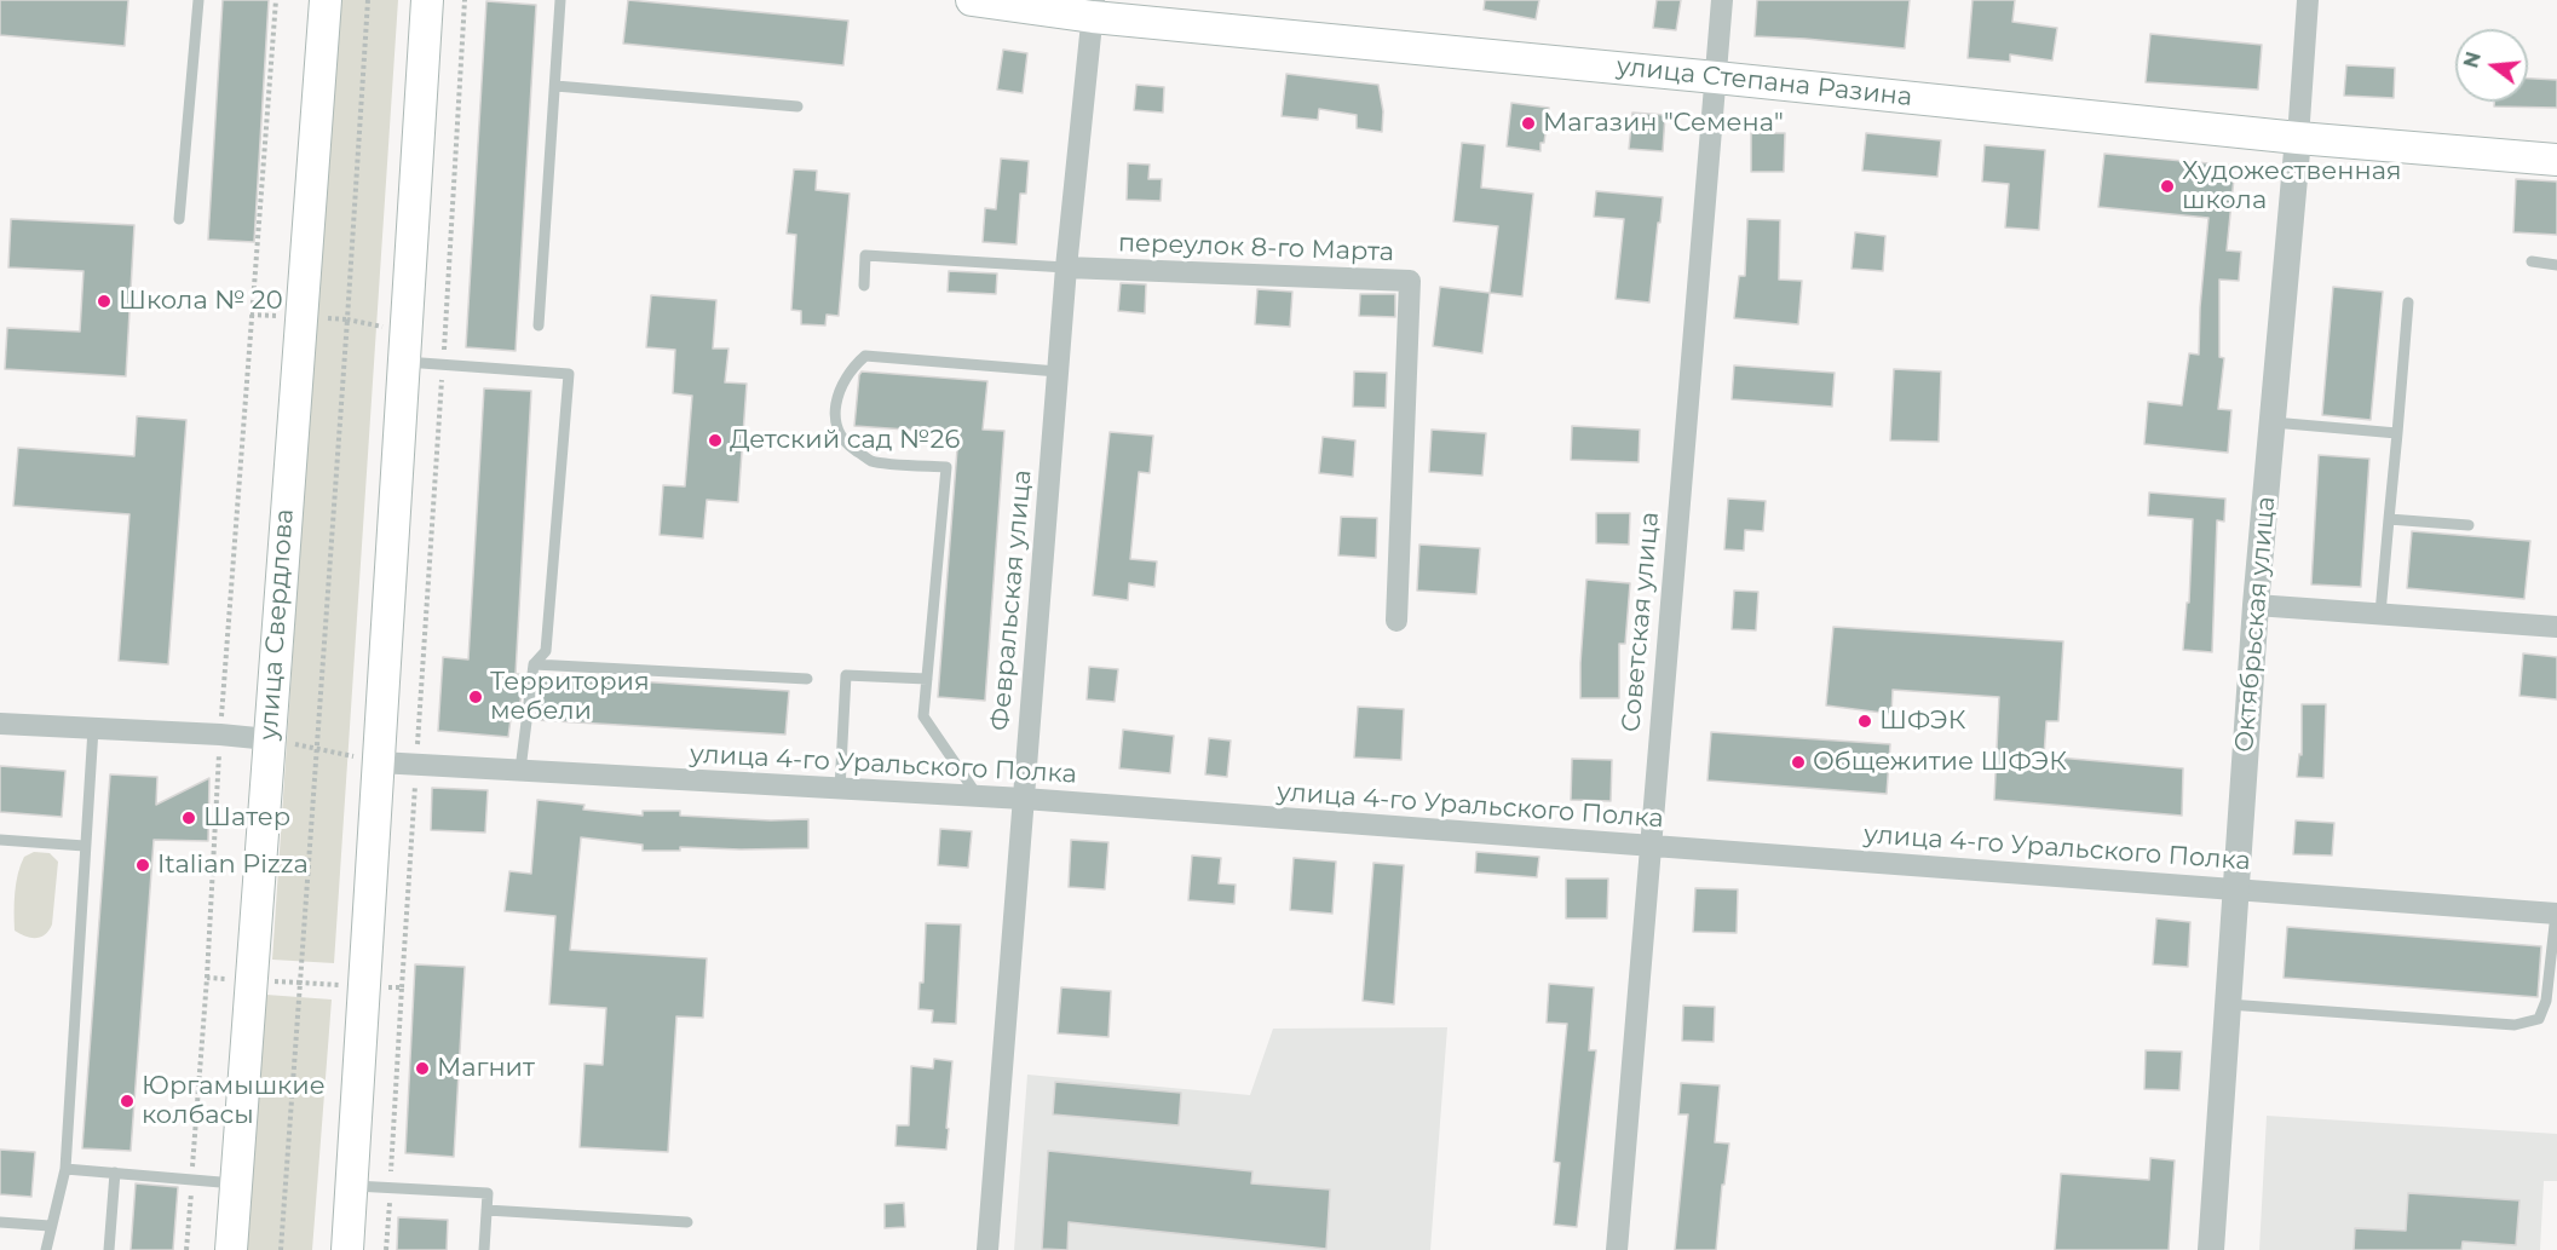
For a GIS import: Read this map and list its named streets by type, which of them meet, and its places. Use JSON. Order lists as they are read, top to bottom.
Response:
{
  "streets": {
    "main road": ["улица Степана Разина", "улица Свердлова"],
    "street": [
      "переулок 8-го Марта",
      "Февральская улица",
      "Советская улица",
      "Октябрьская улица",
      "улица 4-го Уральского Полка"
    ]
  },
  "crossings": [
    ["улица Степана Разина", "Февральская улица"],
    ["улица Степана Разина", "Советская улица"],
    ["улица Степана Разина", "Октябрьская улица"],
    ["переулок 8-го Марта", "Февральская улица"],
    ["Февральская улица", "улица 4-го Уральского Полка"],
    ["Советская улица", "улица 4-го Уральского Полка"],
    ["Октябрьская улица", "улица 4-го Уральского Полка"]
  ],
  "places": [
    "Магазин \"Семена\"",
    "Художественная школа",
    "Школа № 20",
    "Детский сад №26",
    "Территория мебели",
    "ШФЭК",
    "Общежитие ШФЭК",
    "Шатер",
    "Italian Pizza",
    "Магнит",
    "Юргамышкие колбасы"
  ],
  "north": "left"
}
